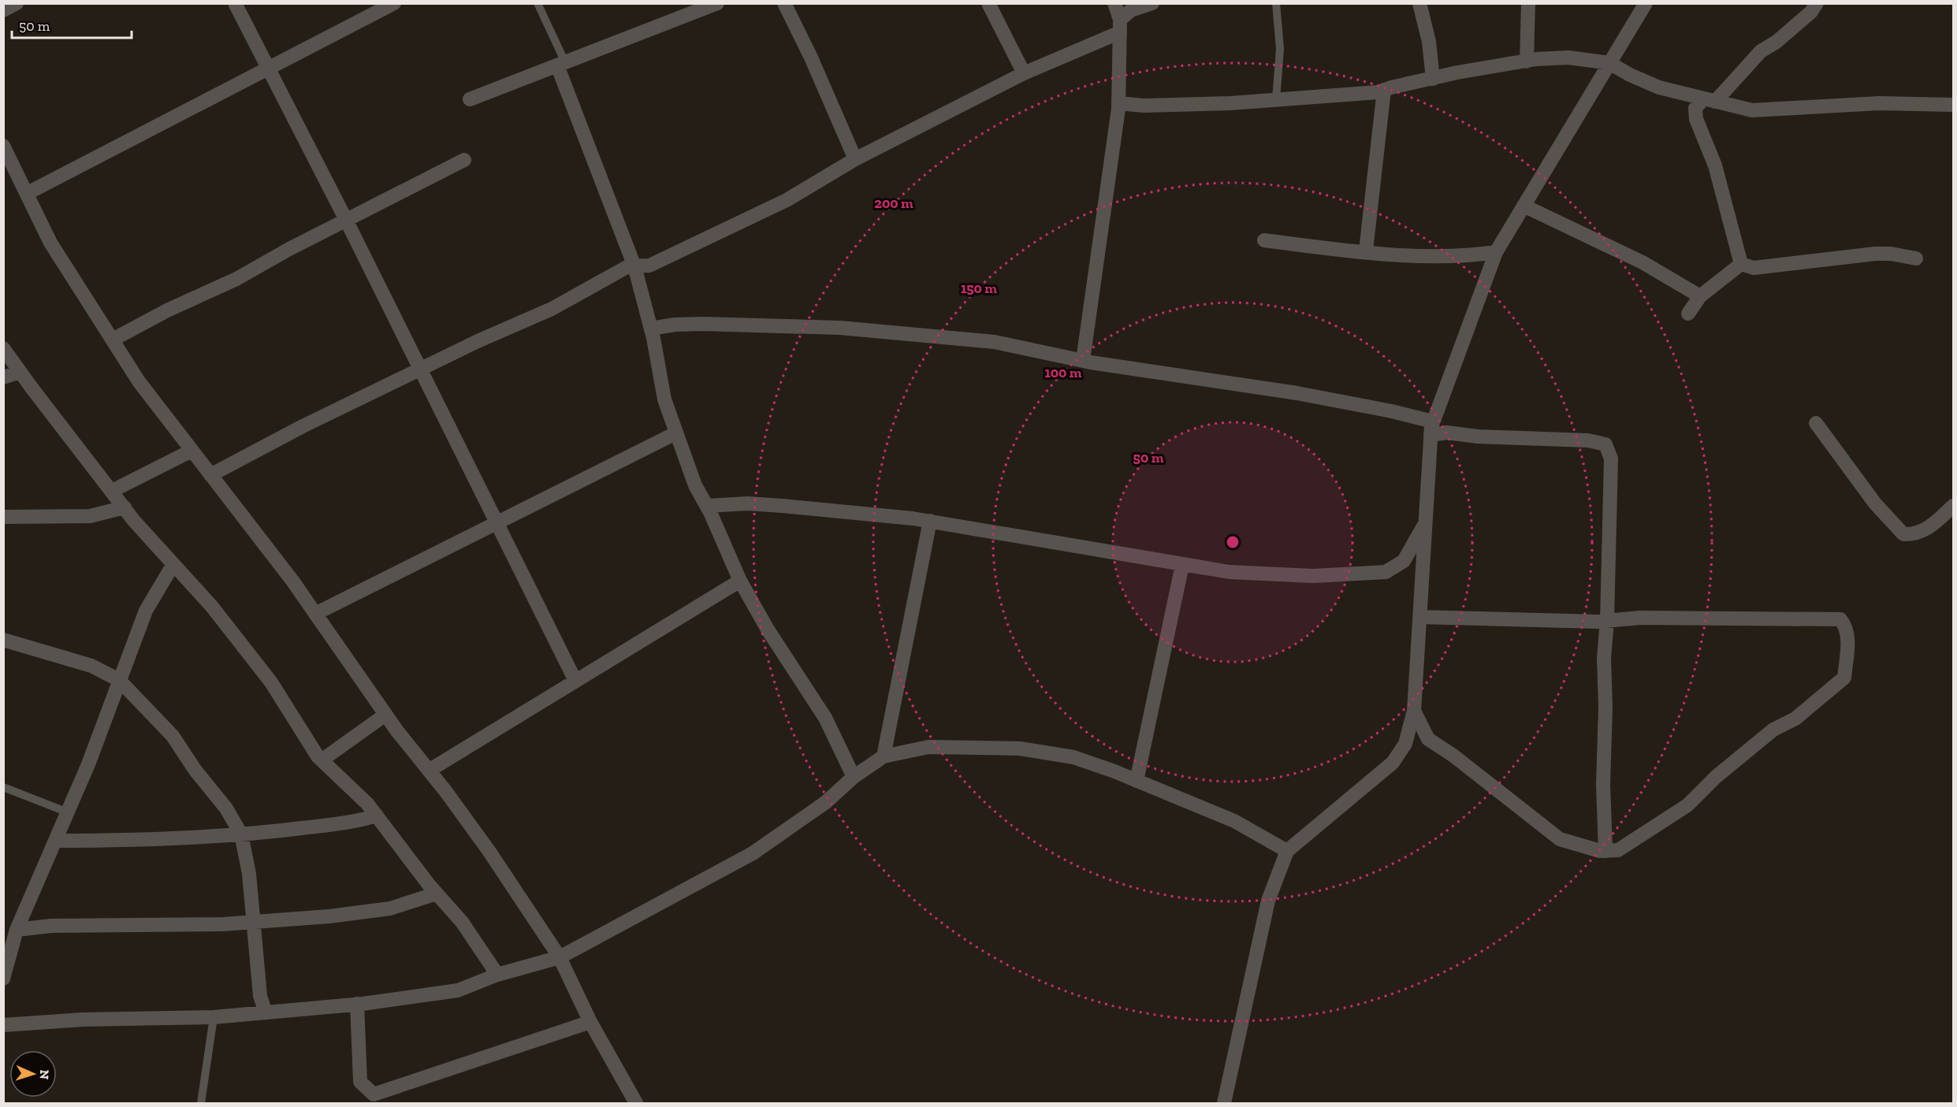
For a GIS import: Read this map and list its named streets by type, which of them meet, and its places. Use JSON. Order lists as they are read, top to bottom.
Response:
{
  "scale_bar": "50 m",
  "north": "right",
  "rings": [
    "200 m",
    "150 m",
    "100 m",
    "50 m"
  ]
}
